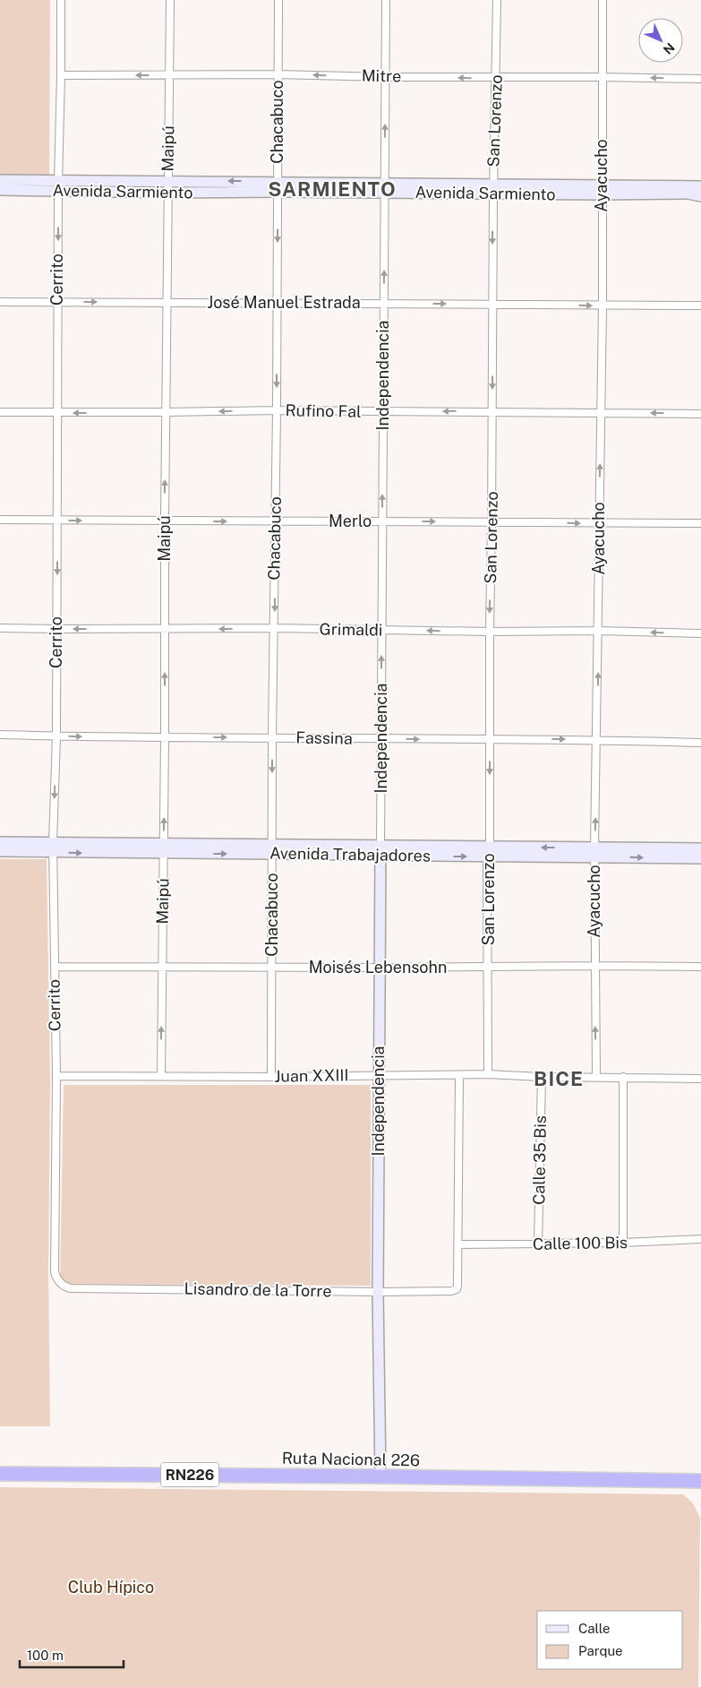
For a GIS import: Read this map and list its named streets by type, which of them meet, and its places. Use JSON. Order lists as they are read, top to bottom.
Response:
{
  "streets": {
    "highway": ["Ruta Nacional 226", "RN226"],
    "main road": ["Avenida Sarmiento", "Independencia", "Avenida Trabajadores"],
    "street": [
      "Mitre",
      "San Lorenzo",
      "Chacabuco",
      "Maipú",
      "Ayacucho",
      "Cerrito",
      "José Manuel Estrada",
      "Rufino Fal",
      "Merlo",
      "Grimaldi",
      "Fassina",
      "Moisés Lebensohn",
      "Juan XXIII",
      "Calle 35 Bis",
      "Calle 100 Bis",
      "Lisandro de la Torre"
    ]
  },
  "crossings": [
    ["Mitre", "San Lorenzo"],
    ["Mitre", "Chacabuco"],
    ["Mitre", "Maipú"],
    ["Mitre", "Ayacucho"],
    ["Mitre", "Cerrito"],
    ["Mitre", "Independencia"],
    ["San Lorenzo", "Avenida Sarmiento"],
    ["San Lorenzo", "José Manuel Estrada"],
    ["San Lorenzo", "Rufino Fal"],
    ["San Lorenzo", "Merlo"],
    ["San Lorenzo", "Grimaldi"],
    ["San Lorenzo", "Fassina"],
    ["San Lorenzo", "Avenida Trabajadores"],
    ["San Lorenzo", "Moisés Lebensohn"],
    ["San Lorenzo", "Juan XXIII"],
    ["Chacabuco", "Avenida Sarmiento"],
    ["Chacabuco", "José Manuel Estrada"],
    ["Chacabuco", "Rufino Fal"],
    ["Chacabuco", "Merlo"],
    ["Chacabuco", "Grimaldi"],
    ["Chacabuco", "Fassina"],
    ["Chacabuco", "Avenida Trabajadores"],
    ["Chacabuco", "Moisés Lebensohn"],
    ["Chacabuco", "Juan XXIII"],
    ["Maipú", "Avenida Sarmiento"],
    ["Maipú", "José Manuel Estrada"],
    ["Maipú", "Rufino Fal"],
    ["Maipú", "Merlo"],
    ["Maipú", "Grimaldi"],
    ["Maipú", "Fassina"],
    ["Maipú", "Avenida Trabajadores"],
    ["Maipú", "Moisés Lebensohn"],
    ["Maipú", "Juan XXIII"],
    ["Ayacucho", "Avenida Sarmiento"],
    ["Ayacucho", "José Manuel Estrada"],
    ["Ayacucho", "Rufino Fal"],
    ["Ayacucho", "Merlo"],
    ["Ayacucho", "Grimaldi"],
    ["Ayacucho", "Fassina"],
    ["Ayacucho", "Avenida Trabajadores"],
    ["Ayacucho", "Moisés Lebensohn"],
    ["Ayacucho", "Juan XXIII"],
    ["Avenida Sarmiento", "Cerrito"],
    ["Avenida Sarmiento", "Independencia"],
    ["Cerrito", "José Manuel Estrada"],
    ["Cerrito", "Rufino Fal"],
    ["Cerrito", "Merlo"],
    ["Cerrito", "Grimaldi"],
    ["Cerrito", "Fassina"],
    ["Cerrito", "Avenida Trabajadores"],
    ["Cerrito", "Moisés Lebensohn"],
    ["Cerrito", "Juan XXIII"],
    ["Cerrito", "Lisandro de la Torre"],
    ["José Manuel Estrada", "Independencia"],
    ["Independencia", "Rufino Fal"],
    ["Independencia", "Merlo"],
    ["Independencia", "Grimaldi"],
    ["Independencia", "Fassina"],
    ["Independencia", "Avenida Trabajadores"],
    ["Independencia", "Moisés Lebensohn"],
    ["Independencia", "Juan XXIII"],
    ["Independencia", "Lisandro de la Torre"],
    ["Independencia", "Ruta Nacional 226"],
    ["Juan XXIII", "Calle 35 Bis"],
    ["Calle 35 Bis", "Calle 100 Bis"],
    ["Calle 100 Bis", "Lisandro de la Torre"]
  ],
  "one_way": [
    "Mitre",
    "San Lorenzo",
    "Chacabuco",
    "Maipú",
    "Ayacucho",
    "José Manuel Estrada",
    "Rufino Fal",
    "Merlo",
    "Grimaldi",
    "Fassina"
  ],
  "districts": ["SARMIENTO", "BICE"],
  "parks": ["Club Hípico"],
  "legend": ["Calle", "Parque"],
  "scale_bar": "100 m",
  "north": "bottom right"
}
